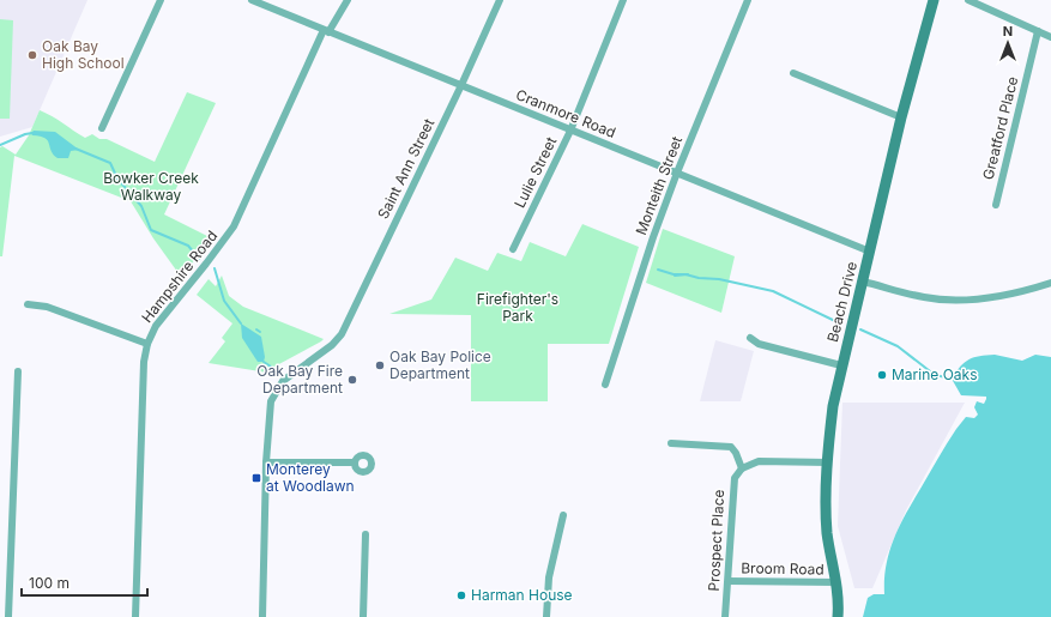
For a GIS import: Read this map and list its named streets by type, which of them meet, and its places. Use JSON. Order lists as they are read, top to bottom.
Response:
{
  "streets": {
    "main road": ["Beach Drive"],
    "street": [
      "Cranmore Road",
      "Greatford Place",
      "Saint Ann Street",
      "Lulie Street",
      "Monteith Street",
      "Hampshire Road",
      "Prospect Place",
      "Broom Road"
    ]
  },
  "crossings": [
    ["Cranmore Road", "Saint Ann Street"],
    ["Cranmore Road", "Lulie Street"],
    ["Cranmore Road", "Monteith Street"],
    ["Cranmore Road", "Hampshire Road"],
    ["Cranmore Road", "Beach Drive"],
    ["Beach Drive", "Broom Road"],
    ["Prospect Place", "Broom Road"]
  ],
  "parks": ["Bowker Creek Walkway", "Firefighter's Park"],
  "places": {
    "other": [
      "Oak Bay High School",
      "Oak Bay Police Department",
      "Marine Oaks",
      "Oak Bay Fire Department",
      "Harman House"
    ],
    "transit": ["Monterey at Woodlawn"]
  },
  "scale_bar": "100 m",
  "north": "top"
}
